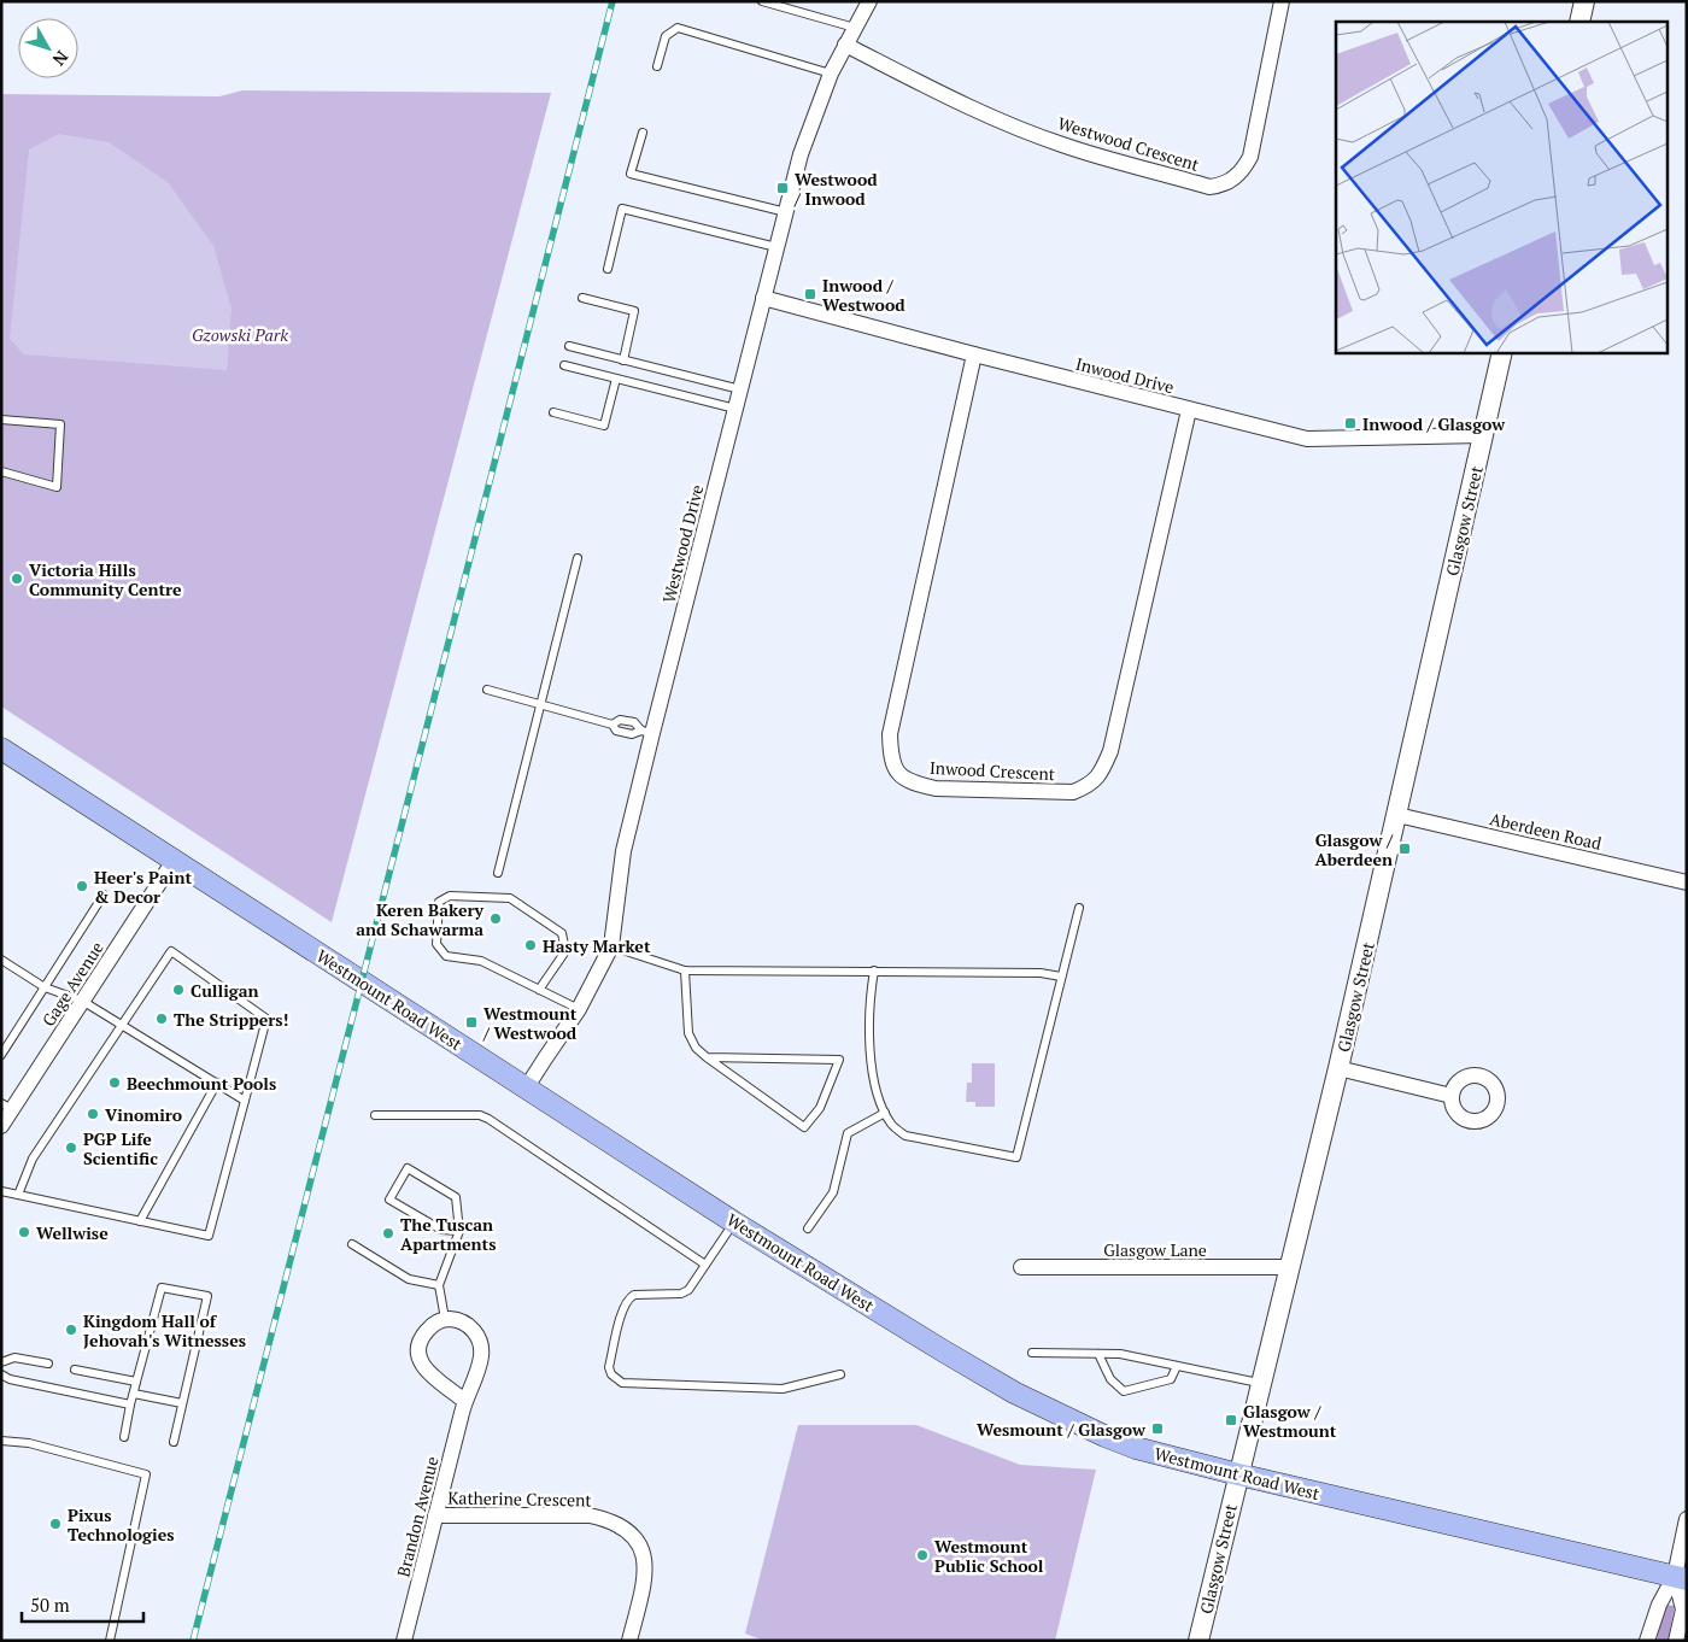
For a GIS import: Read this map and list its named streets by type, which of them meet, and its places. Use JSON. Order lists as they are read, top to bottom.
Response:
{
  "streets": {
    "main road": ["Westmount Road West"],
    "street": [
      "Westwood Crescent",
      "Inwood Drive",
      "Glasgow Street",
      "Westwood Drive",
      "Inwood Crescent",
      "Aberdeen Road",
      "Gage Avenue",
      "Glasgow Lane",
      "Katherine Crescent",
      "Brandon Avenue"
    ]
  },
  "crossings": [
    ["Westwood Crescent", "Westwood Drive"],
    ["Inwood Drive", "Glasgow Street"],
    ["Inwood Drive", "Westwood Drive"],
    ["Inwood Drive", "Inwood Crescent"],
    ["Glasgow Street", "Aberdeen Road"],
    ["Glasgow Street", "Westmount Road West"],
    ["Glasgow Street", "Glasgow Lane"],
    ["Westwood Drive", "Westmount Road West"],
    ["Gage Avenue", "Westmount Road West"],
    ["Katherine Crescent", "Brandon Avenue"]
  ],
  "parks": ["Gzowski Park"],
  "places": {
    "transit": [
      "Westwood / Inwood",
      "Inwood / Westwood",
      "Inwood / Glasgow",
      "Glasgow / Aberdeen",
      "Westmount / Westwood",
      "Glasgow / Westmount",
      "Wesmount / Glasgow"
    ],
    "other": [
      "Victoria Hills Community Centre",
      "Heer's Paint & Decor",
      "Keren Bakery and Schawarma",
      "Hasty Market",
      "Culligan",
      "The Strippers!",
      "Beechmount Pools",
      "Vinomiro",
      "PGP Life Scientific",
      "Wellwise",
      "The Tuscan Apartments",
      "Kingdom Hall of Jehovah's Witnesses",
      "Pixus Technologies",
      "Westmount Public School"
    ]
  },
  "scale_bar": "50 m",
  "north": "bottom right"
}
